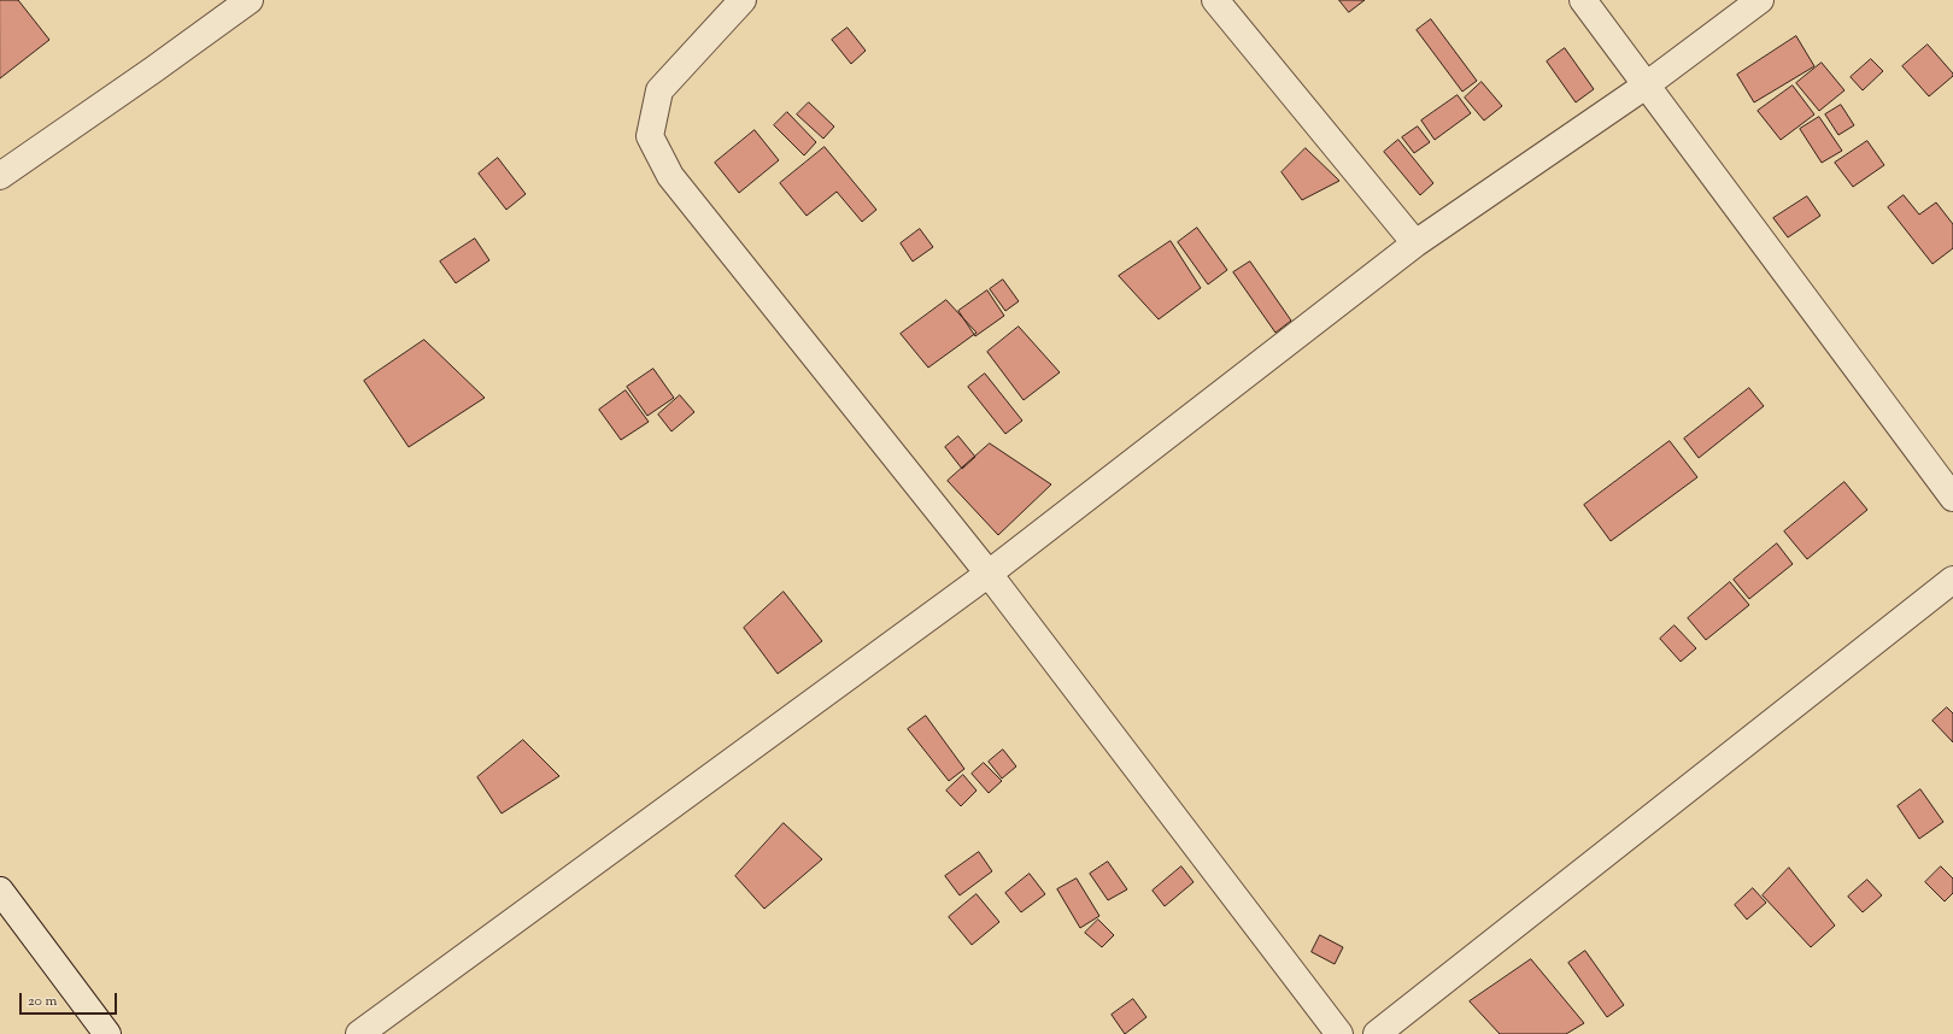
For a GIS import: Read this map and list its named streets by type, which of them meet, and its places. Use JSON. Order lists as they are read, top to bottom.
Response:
{
  "scale_bar": "20 m"
}
